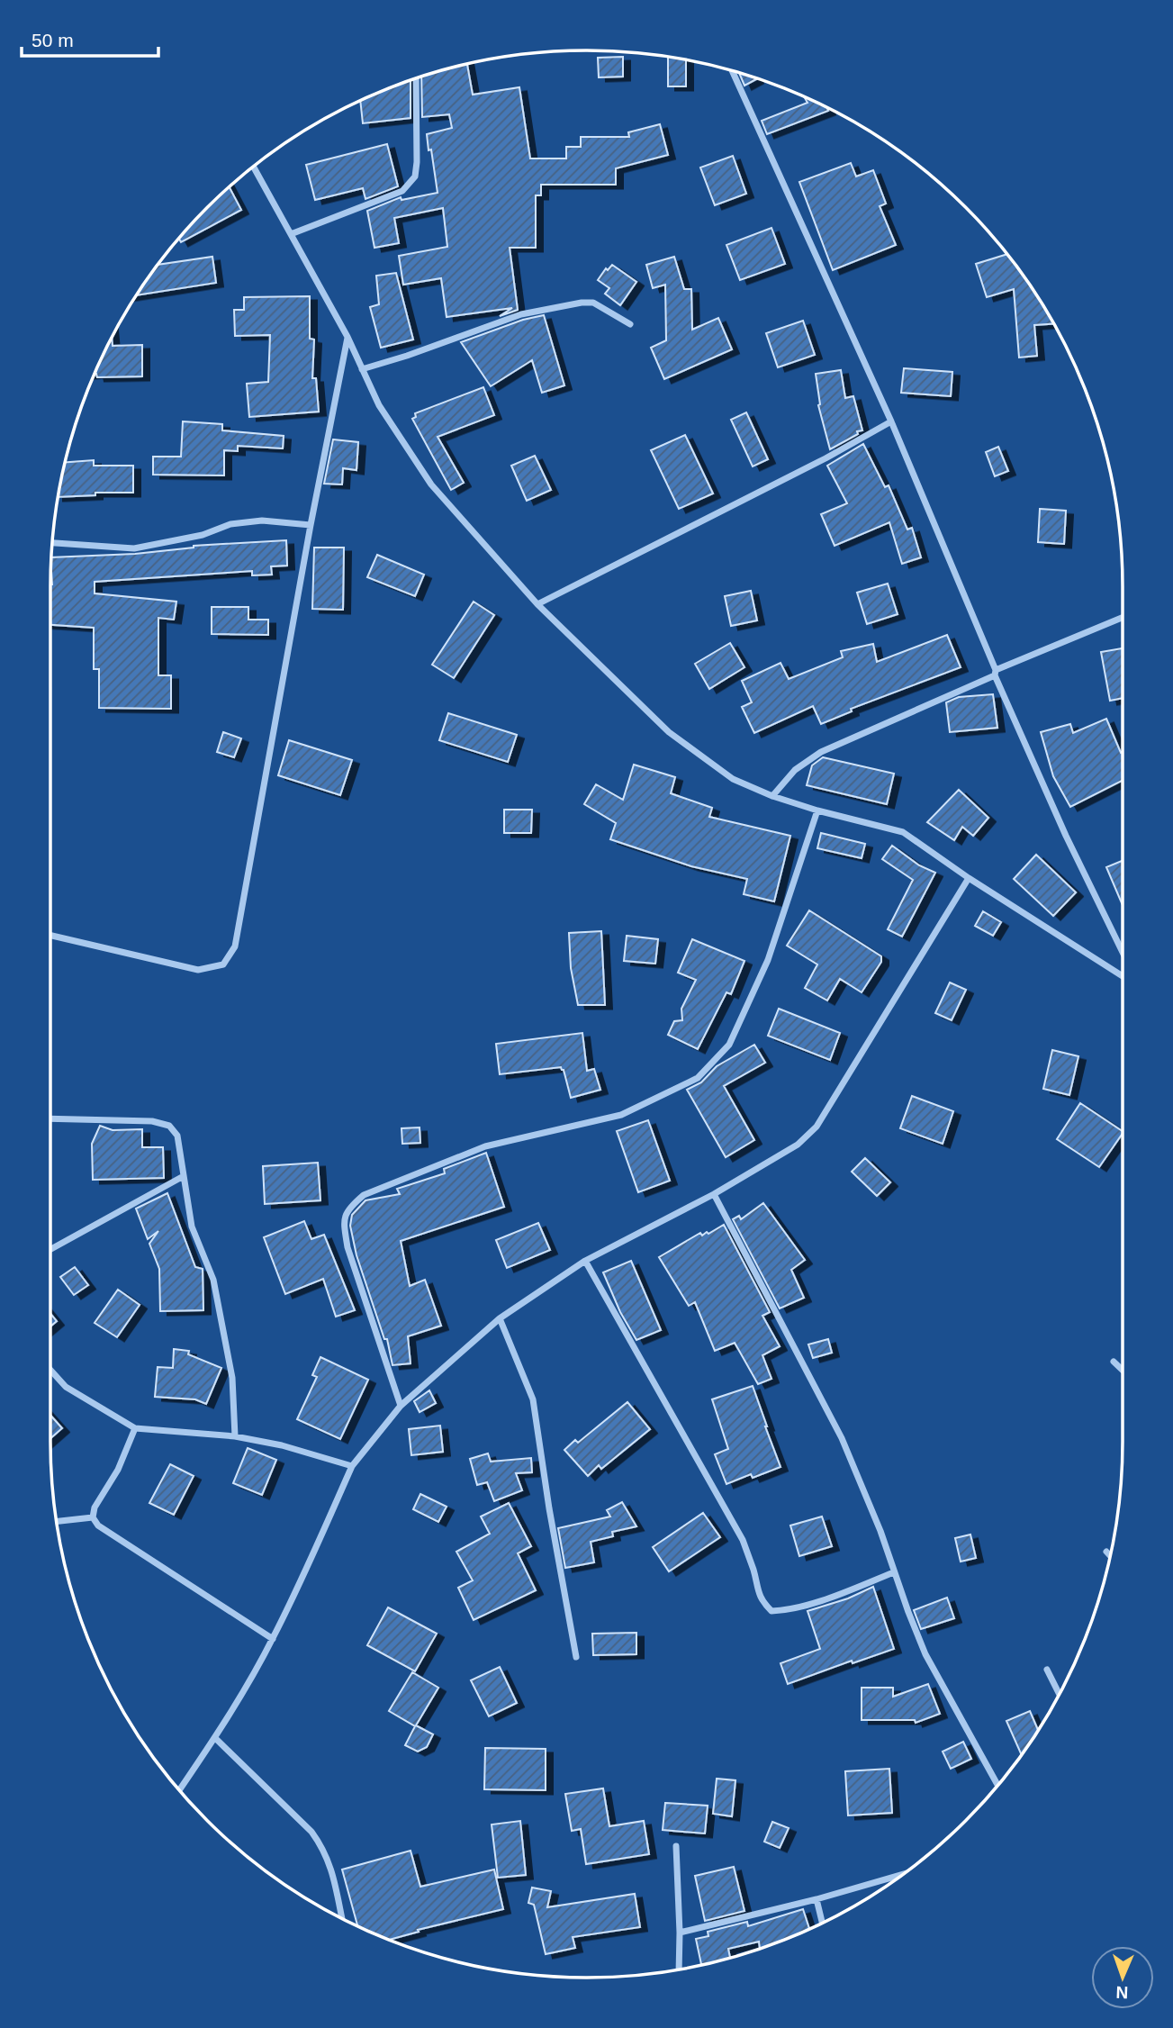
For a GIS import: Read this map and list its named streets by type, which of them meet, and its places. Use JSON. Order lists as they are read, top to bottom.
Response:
{
  "scale_bar": "50 m",
  "north": "bottom"
}
